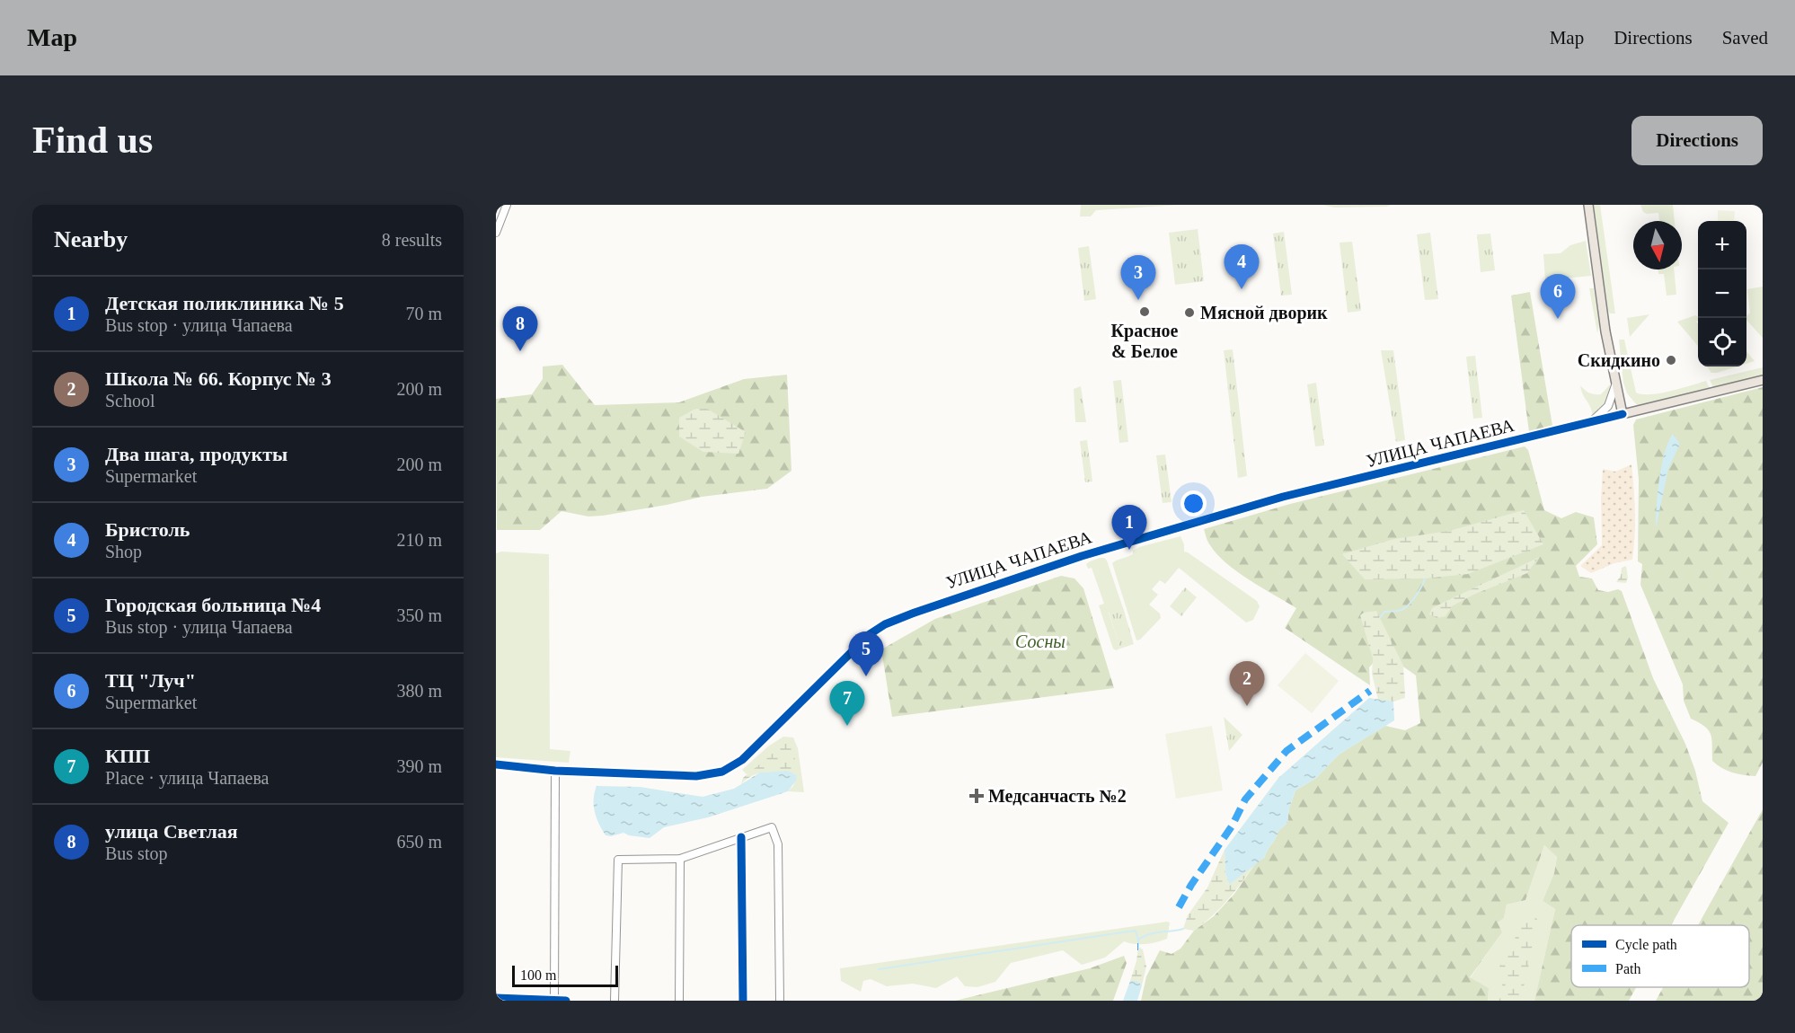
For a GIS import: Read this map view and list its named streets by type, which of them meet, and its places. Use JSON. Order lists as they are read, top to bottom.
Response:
{
  "streets": {
    "main road": ["УЛИЦА ЧАПАЕВА"]
  },
  "parks": ["Сосны"],
  "places": {
    "other": ["Красное & Белое", "Мясной дворик", "Скидкино"],
    "health": ["Медсанчасть №2"]
  },
  "legend": ["Cycle path", "Path"],
  "scale_bar": "100 m",
  "north": "bottom",
  "page": {
    "header": "Map",
    "nav": ["Map", "Directions", "Saved"],
    "buttons": "Directions",
    "title": "Find us",
    "heading": ["Nearby", "8 results"],
    "map_buttons": ["+", "−"],
    "pins": [
      "4",
      "3",
      "6",
      "8",
      "1",
      "5",
      "2",
      "7"
    ],
    "list": [
      {
        "mark": "1",
        "name": "Детская поликлиника № 5",
        "note": "Bus stop · улица Чапаева",
        "value": "70 m"
      },
      {
        "mark": "2",
        "name": "Школа № 66. Корпус № 3",
        "note": "School",
        "value": "200 m"
      },
      {
        "mark": "3",
        "name": "Два шага, продукты",
        "note": "Supermarket",
        "value": "200 m"
      },
      {
        "mark": "4",
        "name": "Бристоль",
        "note": "Shop",
        "value": "210 m"
      },
      {
        "mark": "5",
        "name": "Городская больница №4",
        "note": "Bus stop · улица Чапаева",
        "value": "350 m"
      },
      {
        "mark": "6",
        "name": "ТЦ \"Луч\"",
        "note": "Supermarket",
        "value": "380 m"
      },
      {
        "mark": "7",
        "name": "КПП",
        "note": "Place · улица Чапаева",
        "value": "390 m"
      },
      {
        "mark": "8",
        "name": "улица Светлая",
        "note": "Bus stop",
        "value": "650 m"
      }
    ],
    "scale": "100 m"
  }
}
